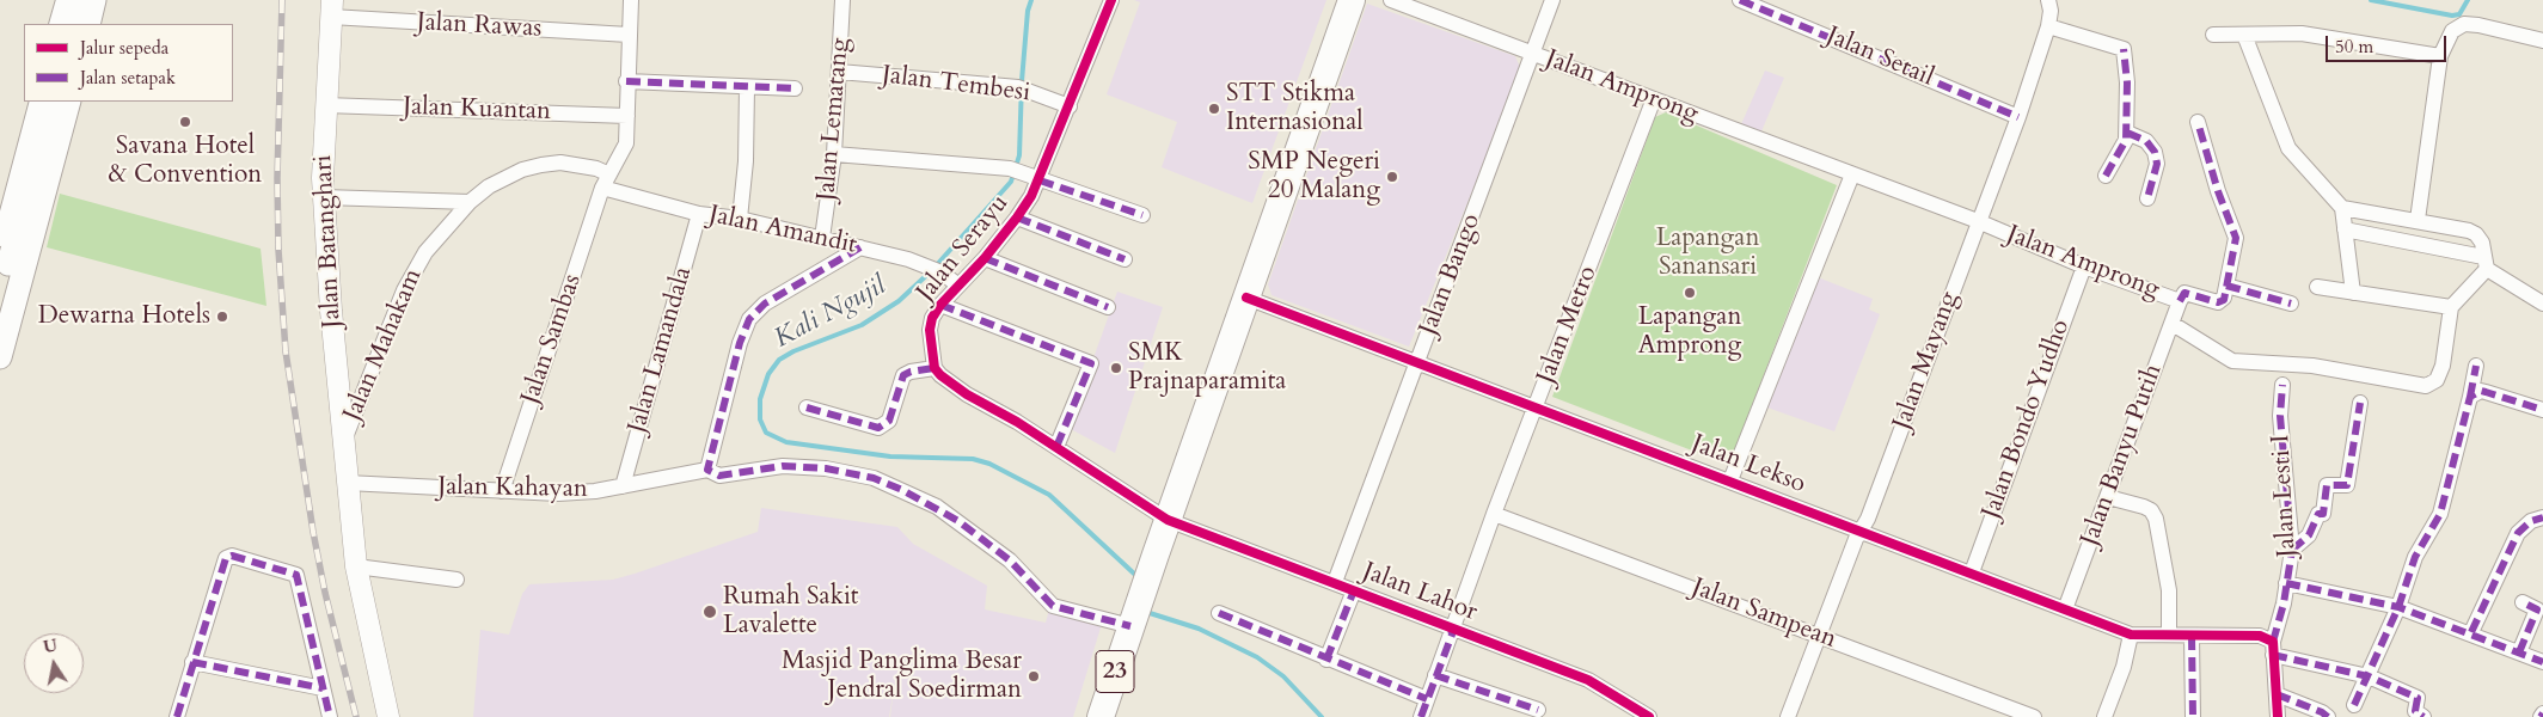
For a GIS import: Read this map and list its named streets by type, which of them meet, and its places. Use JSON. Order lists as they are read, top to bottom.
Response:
{
  "streets": {
    "highway": ["23"],
    "street": [
      "Jalan Rawas",
      "Jalan Setail",
      "Jalan Tembesi",
      "Jalan Amprong",
      "Jalan Kuantan",
      "Jalan Lematang",
      "Jalan Amandit",
      "Jalan Batanghari",
      "Jalan Serayu",
      "Jalan Bango",
      "Jalan Metro",
      "Jalan Sambas",
      "Jalan Mahakam",
      "Jalan Lamandala",
      "Jalan Mayang",
      "Jalan Bondo Yudho",
      "Jalan Banyu Putih",
      "Jalan Lekso",
      "Jalan Kahayan",
      "Jalan Lesti I",
      "Jalan Lahor",
      "Jalan Sampean"
    ]
  },
  "crossings": [
    ["Jalan Rawas", "Jalan Batanghari"],
    ["Jalan Rawas", "Jalan Sambas"],
    ["Jalan Setail", "Jalan Mayang"],
    ["Jalan Tembesi", "Jalan Lematang"],
    ["Jalan Tembesi", "Jalan Serayu"],
    ["Jalan Amprong", "Jalan Bango"],
    ["Jalan Amprong", "Jalan Metro"],
    ["Jalan Amprong", "Jalan Mayang"],
    ["Jalan Amprong", "Jalan Bondo Yudho"],
    ["Jalan Amprong", "Jalan Banyu Putih"],
    ["Jalan Kuantan", "Jalan Batanghari"],
    ["Jalan Kuantan", "Jalan Sambas"],
    ["Jalan Lematang", "Jalan Amandit"],
    ["Jalan Amandit", "Jalan Serayu"],
    ["Jalan Amandit", "Jalan Sambas"],
    ["Jalan Amandit", "Jalan Mahakam"],
    ["Jalan Amandit", "Jalan Lamandala"],
    ["Jalan Batanghari", "Jalan Mahakam"],
    ["Jalan Batanghari", "Jalan Kahayan"],
    ["Jalan Bango", "Jalan Lekso"],
    ["Jalan Bango", "Jalan Lahor"],
    ["Jalan Metro", "Jalan Lekso"],
    ["Jalan Metro", "Jalan Lahor"],
    ["Jalan Metro", "Jalan Sampean"],
    ["Jalan Sambas", "Jalan Mahakam"],
    ["Jalan Sambas", "Jalan Kahayan"],
    ["Jalan Lamandala", "Jalan Kahayan"],
    ["Jalan Mayang", "Jalan Lekso"],
    ["Jalan Mayang", "Jalan Sampean"],
    ["Jalan Bondo Yudho", "Jalan Lekso"],
    ["Jalan Banyu Putih", "Jalan Lekso"],
    ["Jalan Lekso", "Jalan Lesti I"],
    ["Jalan Lekso", "23"],
    ["Jalan Kahayan", "23"],
    ["Jalan Lahor", "23"]
  ],
  "water": ["Kali Ngujil"],
  "parks": ["Lapangan Sanansari"],
  "places": [
    "STT Stikma Internasional",
    "Savana Hotel & Convention",
    "SMP Negeri 20 Malang",
    "Lapangan Amprong",
    "Dewarna Hotels",
    "SMK Prajnaparamita",
    "Rumah Sakit Lavalette",
    "Masjid Panglima Besar Jendral Soedirman"
  ],
  "legend": ["Jalur sepeda", "Jalan setapak"],
  "scale_bar": "50 m",
  "north": "top"
}
